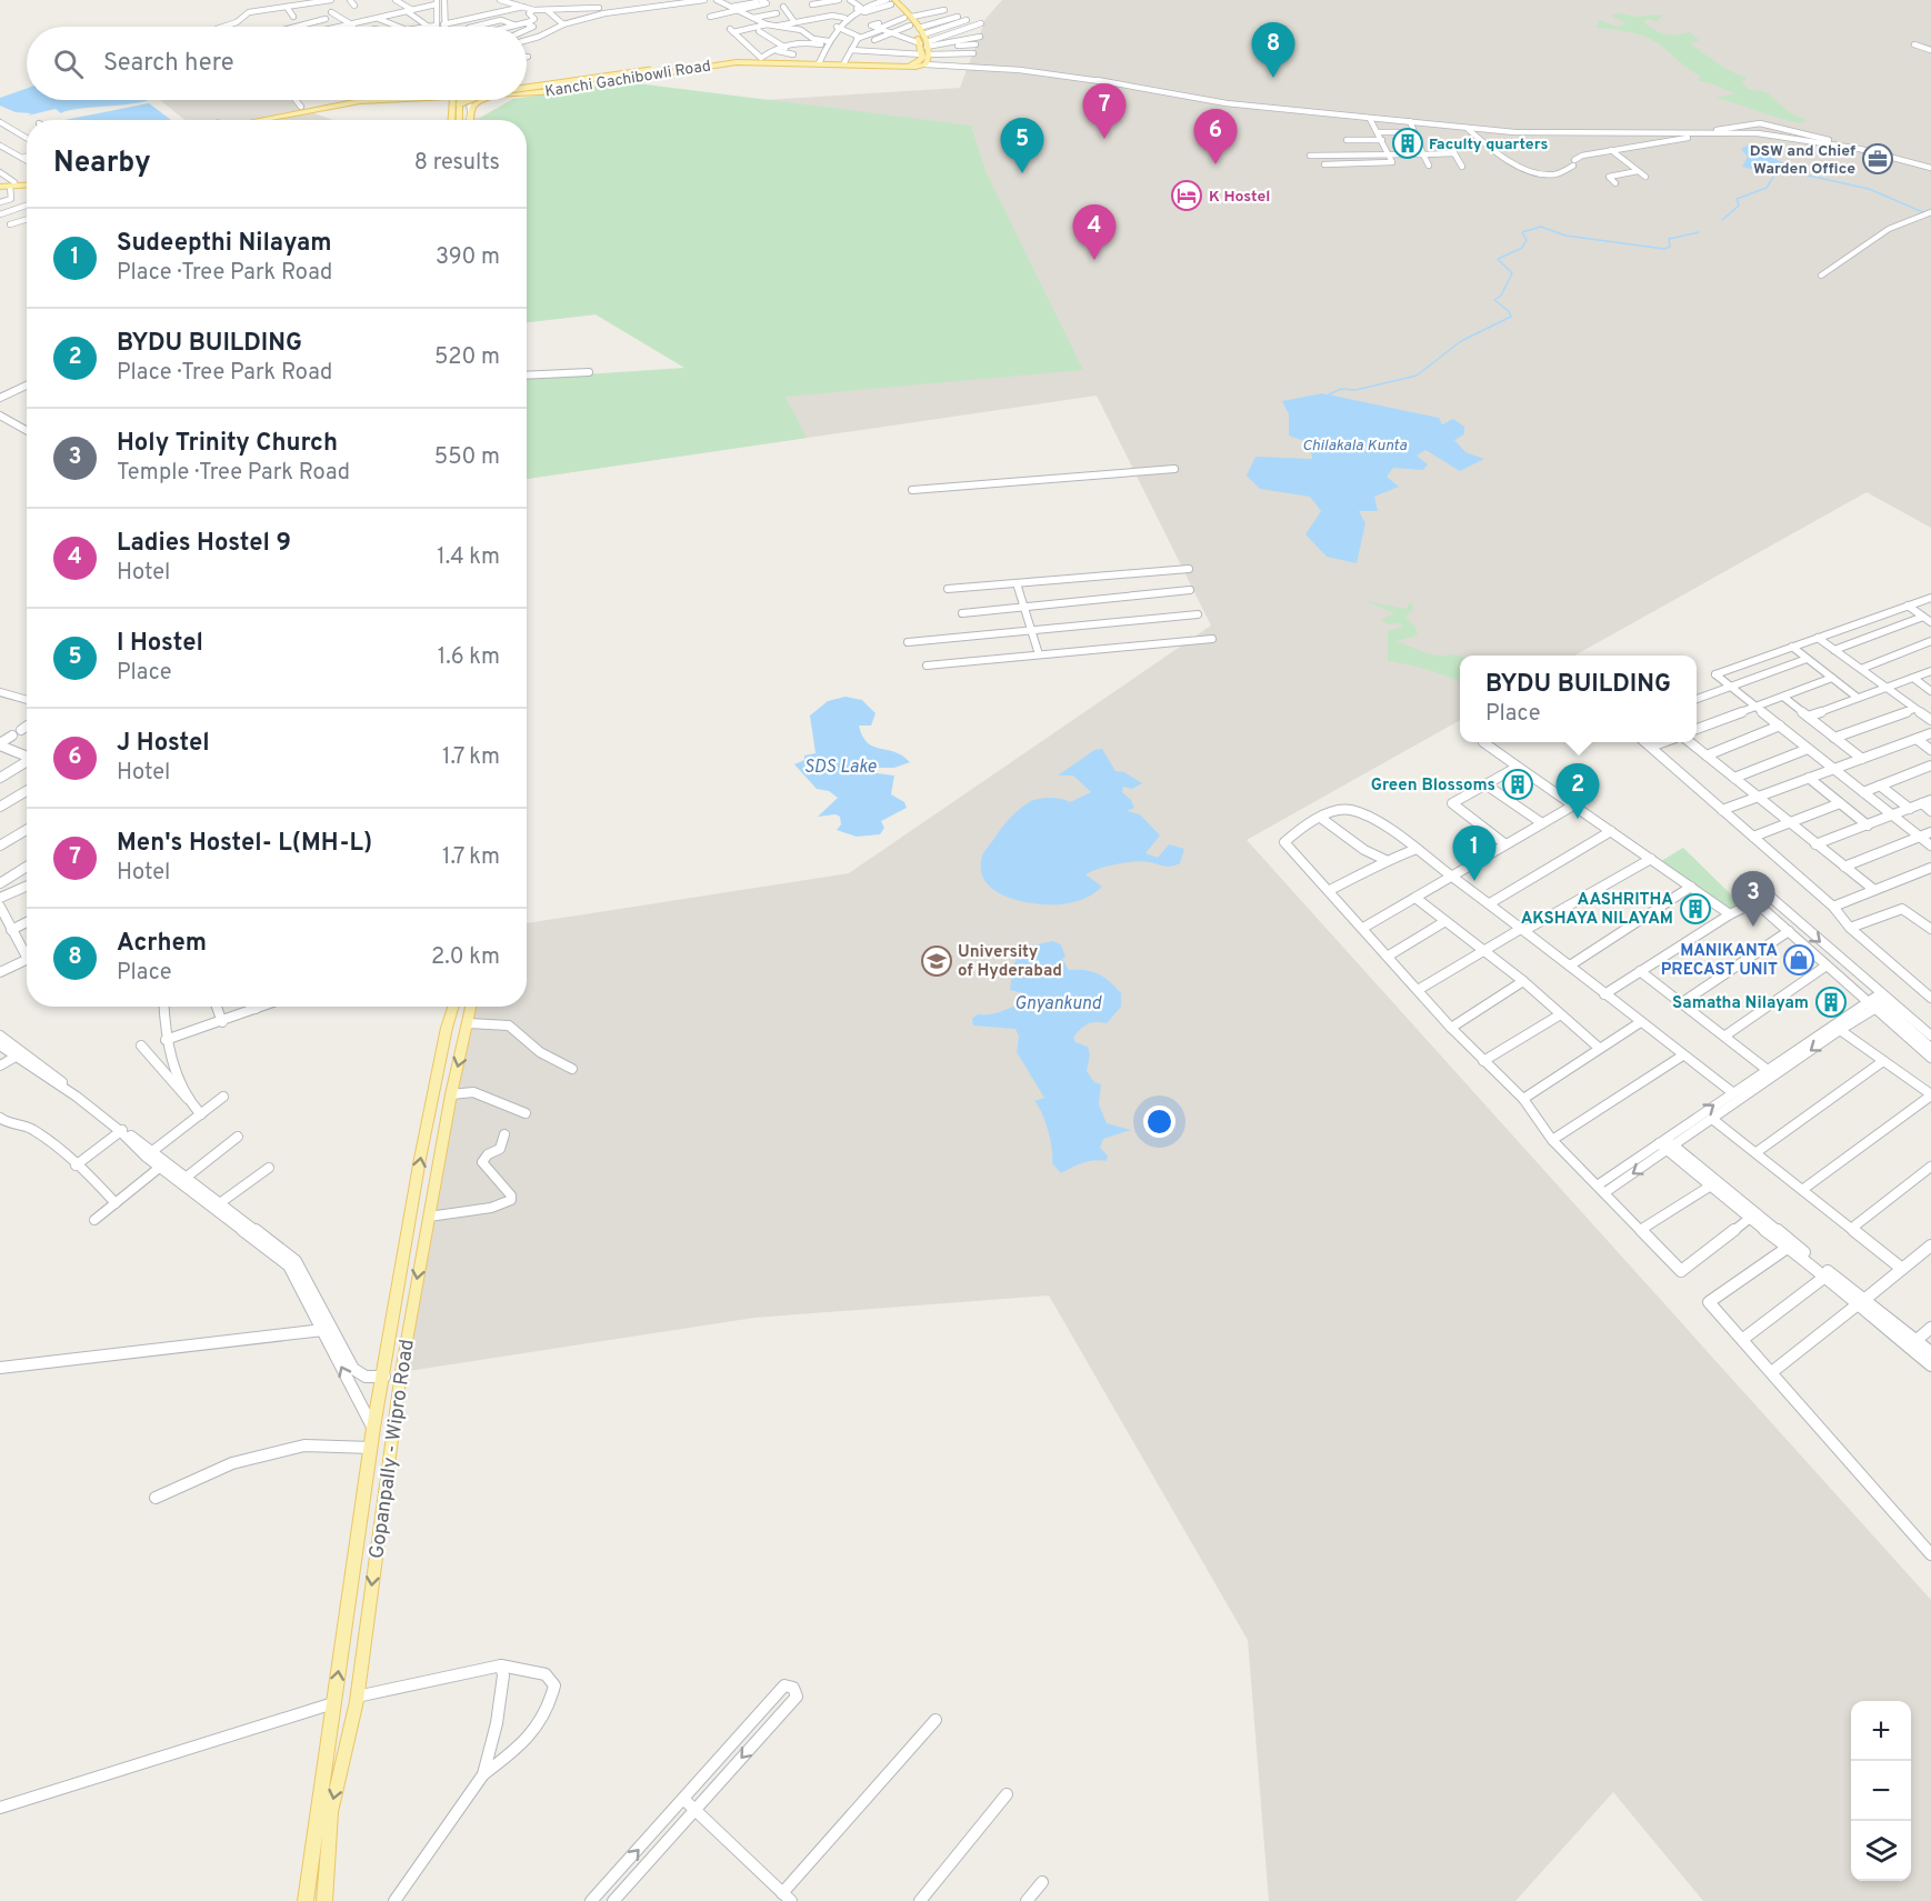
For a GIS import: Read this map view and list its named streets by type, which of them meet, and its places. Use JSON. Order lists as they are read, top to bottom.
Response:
{
  "streets": {
    "main road": ["Kanchi Gachibowli Road", "Gopanpally - Wipro Road"]
  },
  "water": ["Chilakala Kunta", "SDS Lake", "Gnyankund"],
  "places": {
    "building": [
      "Faculty quarters",
      "Green Blossoms",
      "AASHRITHA AKSHAYA NILAYAM",
      "Samatha Nilayam"
    ],
    "office": ["DSW and Chief Warden Office"],
    "hotel": ["K Hostel"],
    "shop": ["MANIKANTA PRECAST UNIT"],
    "school or university": ["University of Hyderabad"]
  },
  "page": {
    "pins": [
      "8",
      "7",
      "6",
      "5",
      "4",
      "2",
      "1",
      "3"
    ],
    "search": "Search here",
    "heading": ["Nearby", "8 results"],
    "list": [
      {
        "mark": "1",
        "name": "Sudeepthi Nilayam",
        "note": "Place · Tree Park Road",
        "value": "390 m"
      },
      {
        "mark": "2",
        "name": "BYDU BUILDING",
        "note": "Place · Tree Park Road",
        "value": "520 m"
      },
      {
        "mark": "3",
        "name": "Holy Trinity Church",
        "note": "Temple · Tree Park Road",
        "value": "550 m"
      },
      {
        "mark": "4",
        "name": "Ladies Hostel 9",
        "note": "Hotel",
        "value": "1.4 km"
      },
      {
        "mark": "5",
        "name": "I Hostel",
        "note": "Place",
        "value": "1.6 km"
      },
      {
        "mark": "6",
        "name": "J Hostel",
        "note": "Hotel",
        "value": "1.7 km"
      },
      {
        "mark": "7",
        "name": "Men's Hostel- L(MH-L)",
        "note": "Hotel",
        "value": "1.7 km"
      },
      {
        "mark": "8",
        "name": "Acrhem",
        "note": "Place",
        "value": "2.0 km"
      }
    ],
    "popup": ["BYDU BUILDING", "Place"],
    "map_buttons": ["+", "−"]
  }
}
